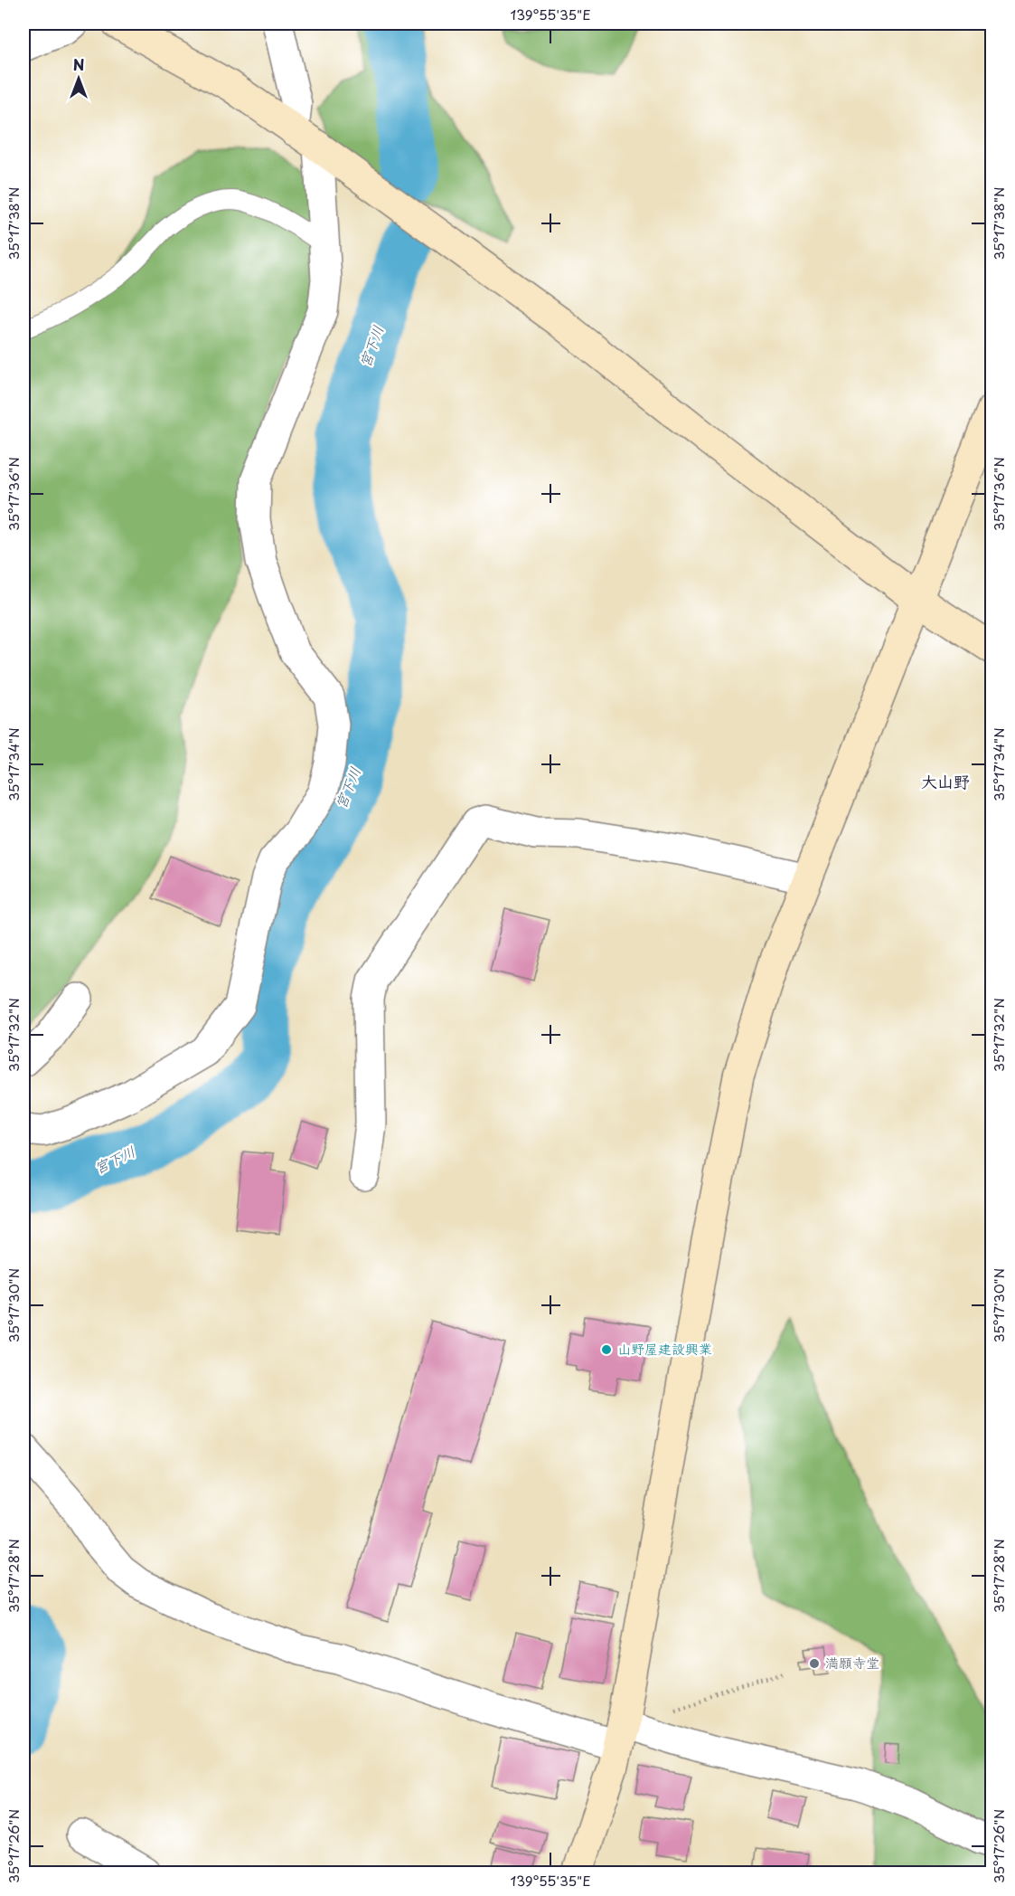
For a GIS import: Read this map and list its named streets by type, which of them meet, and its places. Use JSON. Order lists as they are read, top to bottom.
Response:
{
  "districts": ["大山野"],
  "water": ["宮下川"],
  "places": ["山野屋建設興業", "満願寺堂"],
  "north": "top",
  "coordinates": [
    "139°55'35\"E",
    "35°17'38\"N",
    "35°17'36\"N",
    "35°17'34\"N",
    "35°17'32\"N",
    "35°17'30\"N",
    "35°17'28\"N",
    "35°17'26\"N"
  ]
}
